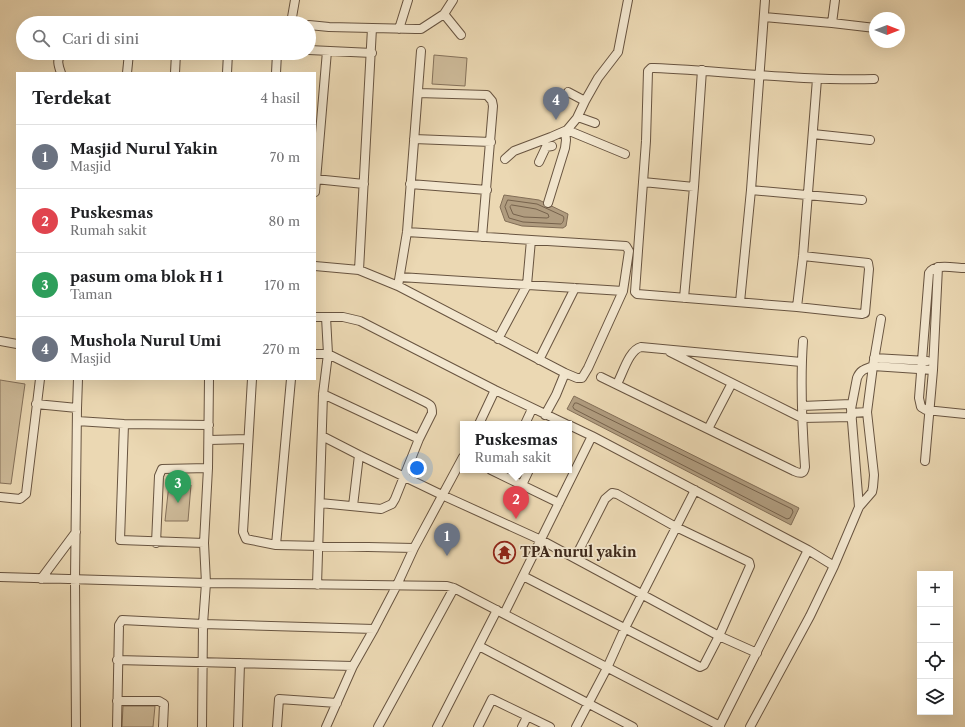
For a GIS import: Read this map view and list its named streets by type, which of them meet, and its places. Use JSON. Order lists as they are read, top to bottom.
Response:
{
  "places": {
    "temple": ["TPA nurul yakin"]
  },
  "north": "right",
  "page": {
    "search": "Cari di sini",
    "heading": ["Terdekat", "4 hasil"],
    "pins": [
      "4",
      "3",
      "2",
      "1"
    ],
    "list": [
      {
        "mark": "1",
        "name": "Masjid Nurul Yakin",
        "note": "Masjid",
        "value": "70 m"
      },
      {
        "mark": "2",
        "name": "Puskesmas",
        "note": "Rumah sakit",
        "value": "80 m"
      },
      {
        "mark": "3",
        "name": "pasum oma blok H 1",
        "note": "Taman",
        "value": "170 m"
      },
      {
        "mark": "4",
        "name": "Mushola Nurul Umi",
        "note": "Masjid",
        "value": "270 m"
      }
    ],
    "popup": ["Puskesmas", "Rumah sakit"],
    "map_buttons": ["+", "−"]
  }
}
